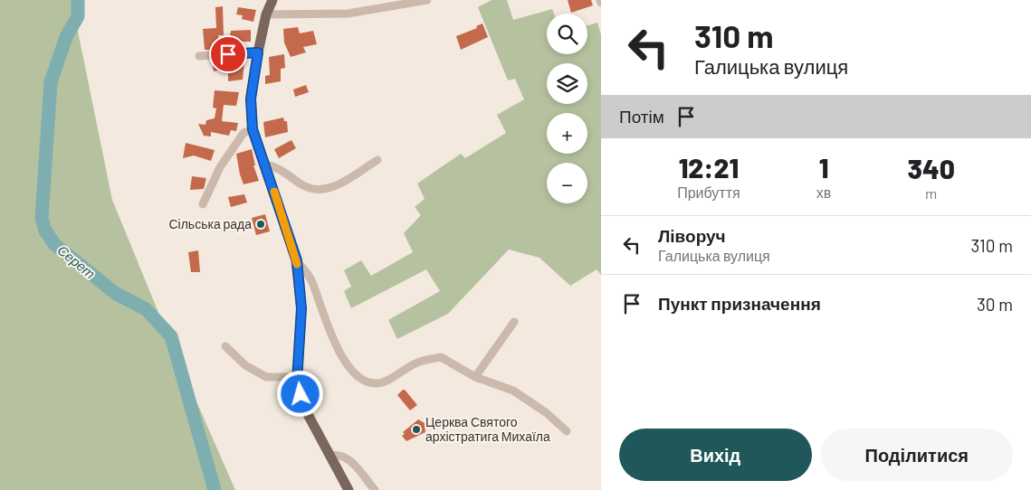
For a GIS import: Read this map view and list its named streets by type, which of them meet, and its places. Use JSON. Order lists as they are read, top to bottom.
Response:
{
  "water": ["Серет"],
  "places": ["Сільська рада", "Церква Святого архістратига Михаїла"],
  "page": {
    "turn": ["310 m", "Галицька вулиця"],
    "map_buttons": ["+", "−"],
    "then": "Потім",
    "eta": [
      "12:21",
      "Прибуття",
      "1",
      "хв",
      "340",
      "m"
    ],
    "list": [
      {
        "name": "Ліворуч",
        "note": "Галицька вулиця",
        "value": "310 m"
      },
      {
        "name": "Пункт призначення",
        "value": "30 m"
      }
    ],
    "buttons": ["Вихід", "Поділитися"]
  }
}
